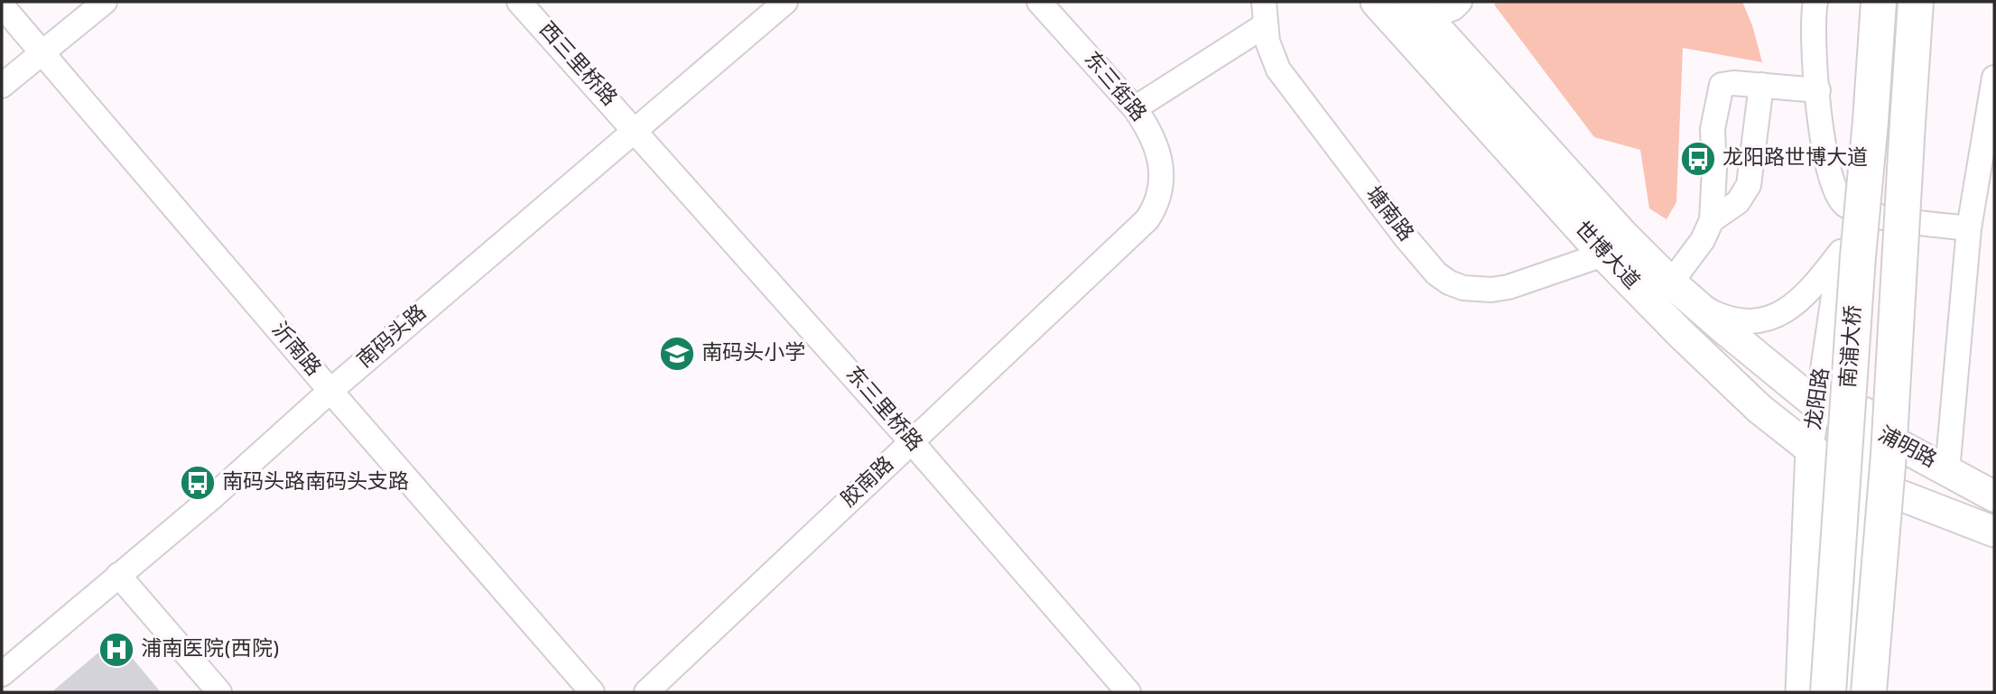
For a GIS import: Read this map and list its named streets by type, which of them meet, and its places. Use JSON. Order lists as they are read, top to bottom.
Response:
{
  "streets": {
    "highway": ["南浦大桥"],
    "main road": ["世博大道", "龙阳路", "浦明路"],
    "street": [
      "西三里桥路",
      "东三街路",
      "塘南路",
      "南码头路",
      "沂南路",
      "东三里桥路",
      "胶南路"
    ]
  },
  "crossings": [
    ["西三里桥路", "南码头路"],
    ["西三里桥路", "东三里桥路"],
    ["东三街路", "胶南路"],
    ["塘南路", "世博大道"],
    ["世博大道", "龙阳路"],
    ["世博大道", "浦明路"],
    ["南码头路", "沂南路"],
    ["南码头路", "东三里桥路"],
    ["龙阳路", "浦明路"],
    ["东三里桥路", "胶南路"]
  ],
  "places": {
    "bus stop": ["龙阳路世博大道", "南码头路南码头支路"],
    "school or university": ["南码头小学"],
    "hospital": ["浦南医院(西院)"]
  }
}
